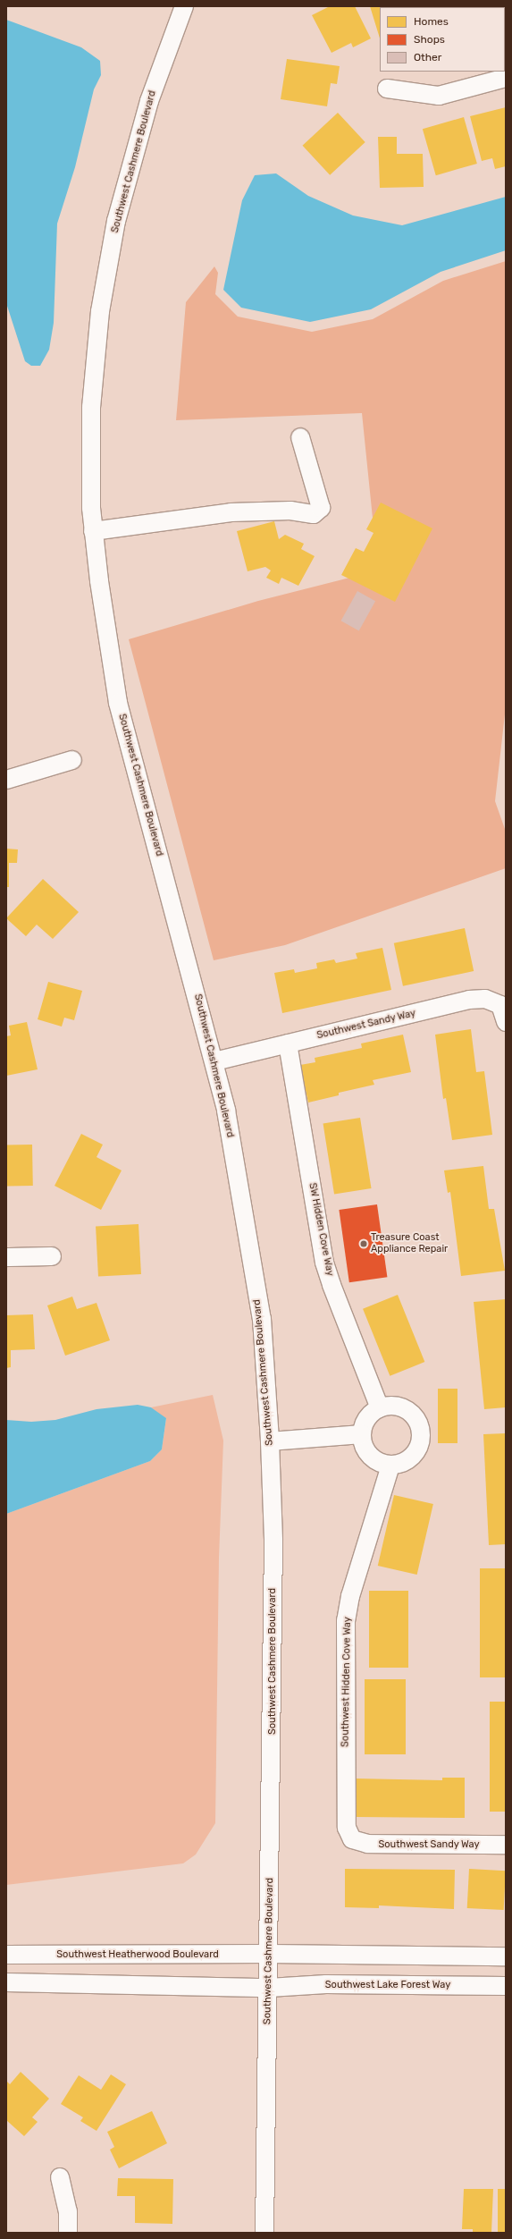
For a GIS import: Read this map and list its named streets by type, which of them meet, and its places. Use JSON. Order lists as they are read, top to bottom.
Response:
{
  "streets": {
    "street": [
      "Southwest Cashmere Boulevard",
      "Southwest Sandy Way",
      "SW Hidden Cove Way",
      "Southwest Hidden Cove Way",
      "Southwest Heatherwood Boulevard",
      "Southwest Lake Forest Way"
    ]
  },
  "crossings": [
    ["Southwest Cashmere Boulevard", "Southwest Sandy Way"],
    ["Southwest Cashmere Boulevard", "Southwest Heatherwood Boulevard"],
    ["Southwest Cashmere Boulevard", "Southwest Lake Forest Way"],
    ["Southwest Sandy Way", "SW Hidden Cove Way"],
    ["Southwest Sandy Way", "Southwest Hidden Cove Way"],
    ["SW Hidden Cove Way", "Southwest Hidden Cove Way"]
  ],
  "places": ["Treasure Coast Appliance Repair"],
  "legend": ["Homes", "Shops", "Other"]
}
